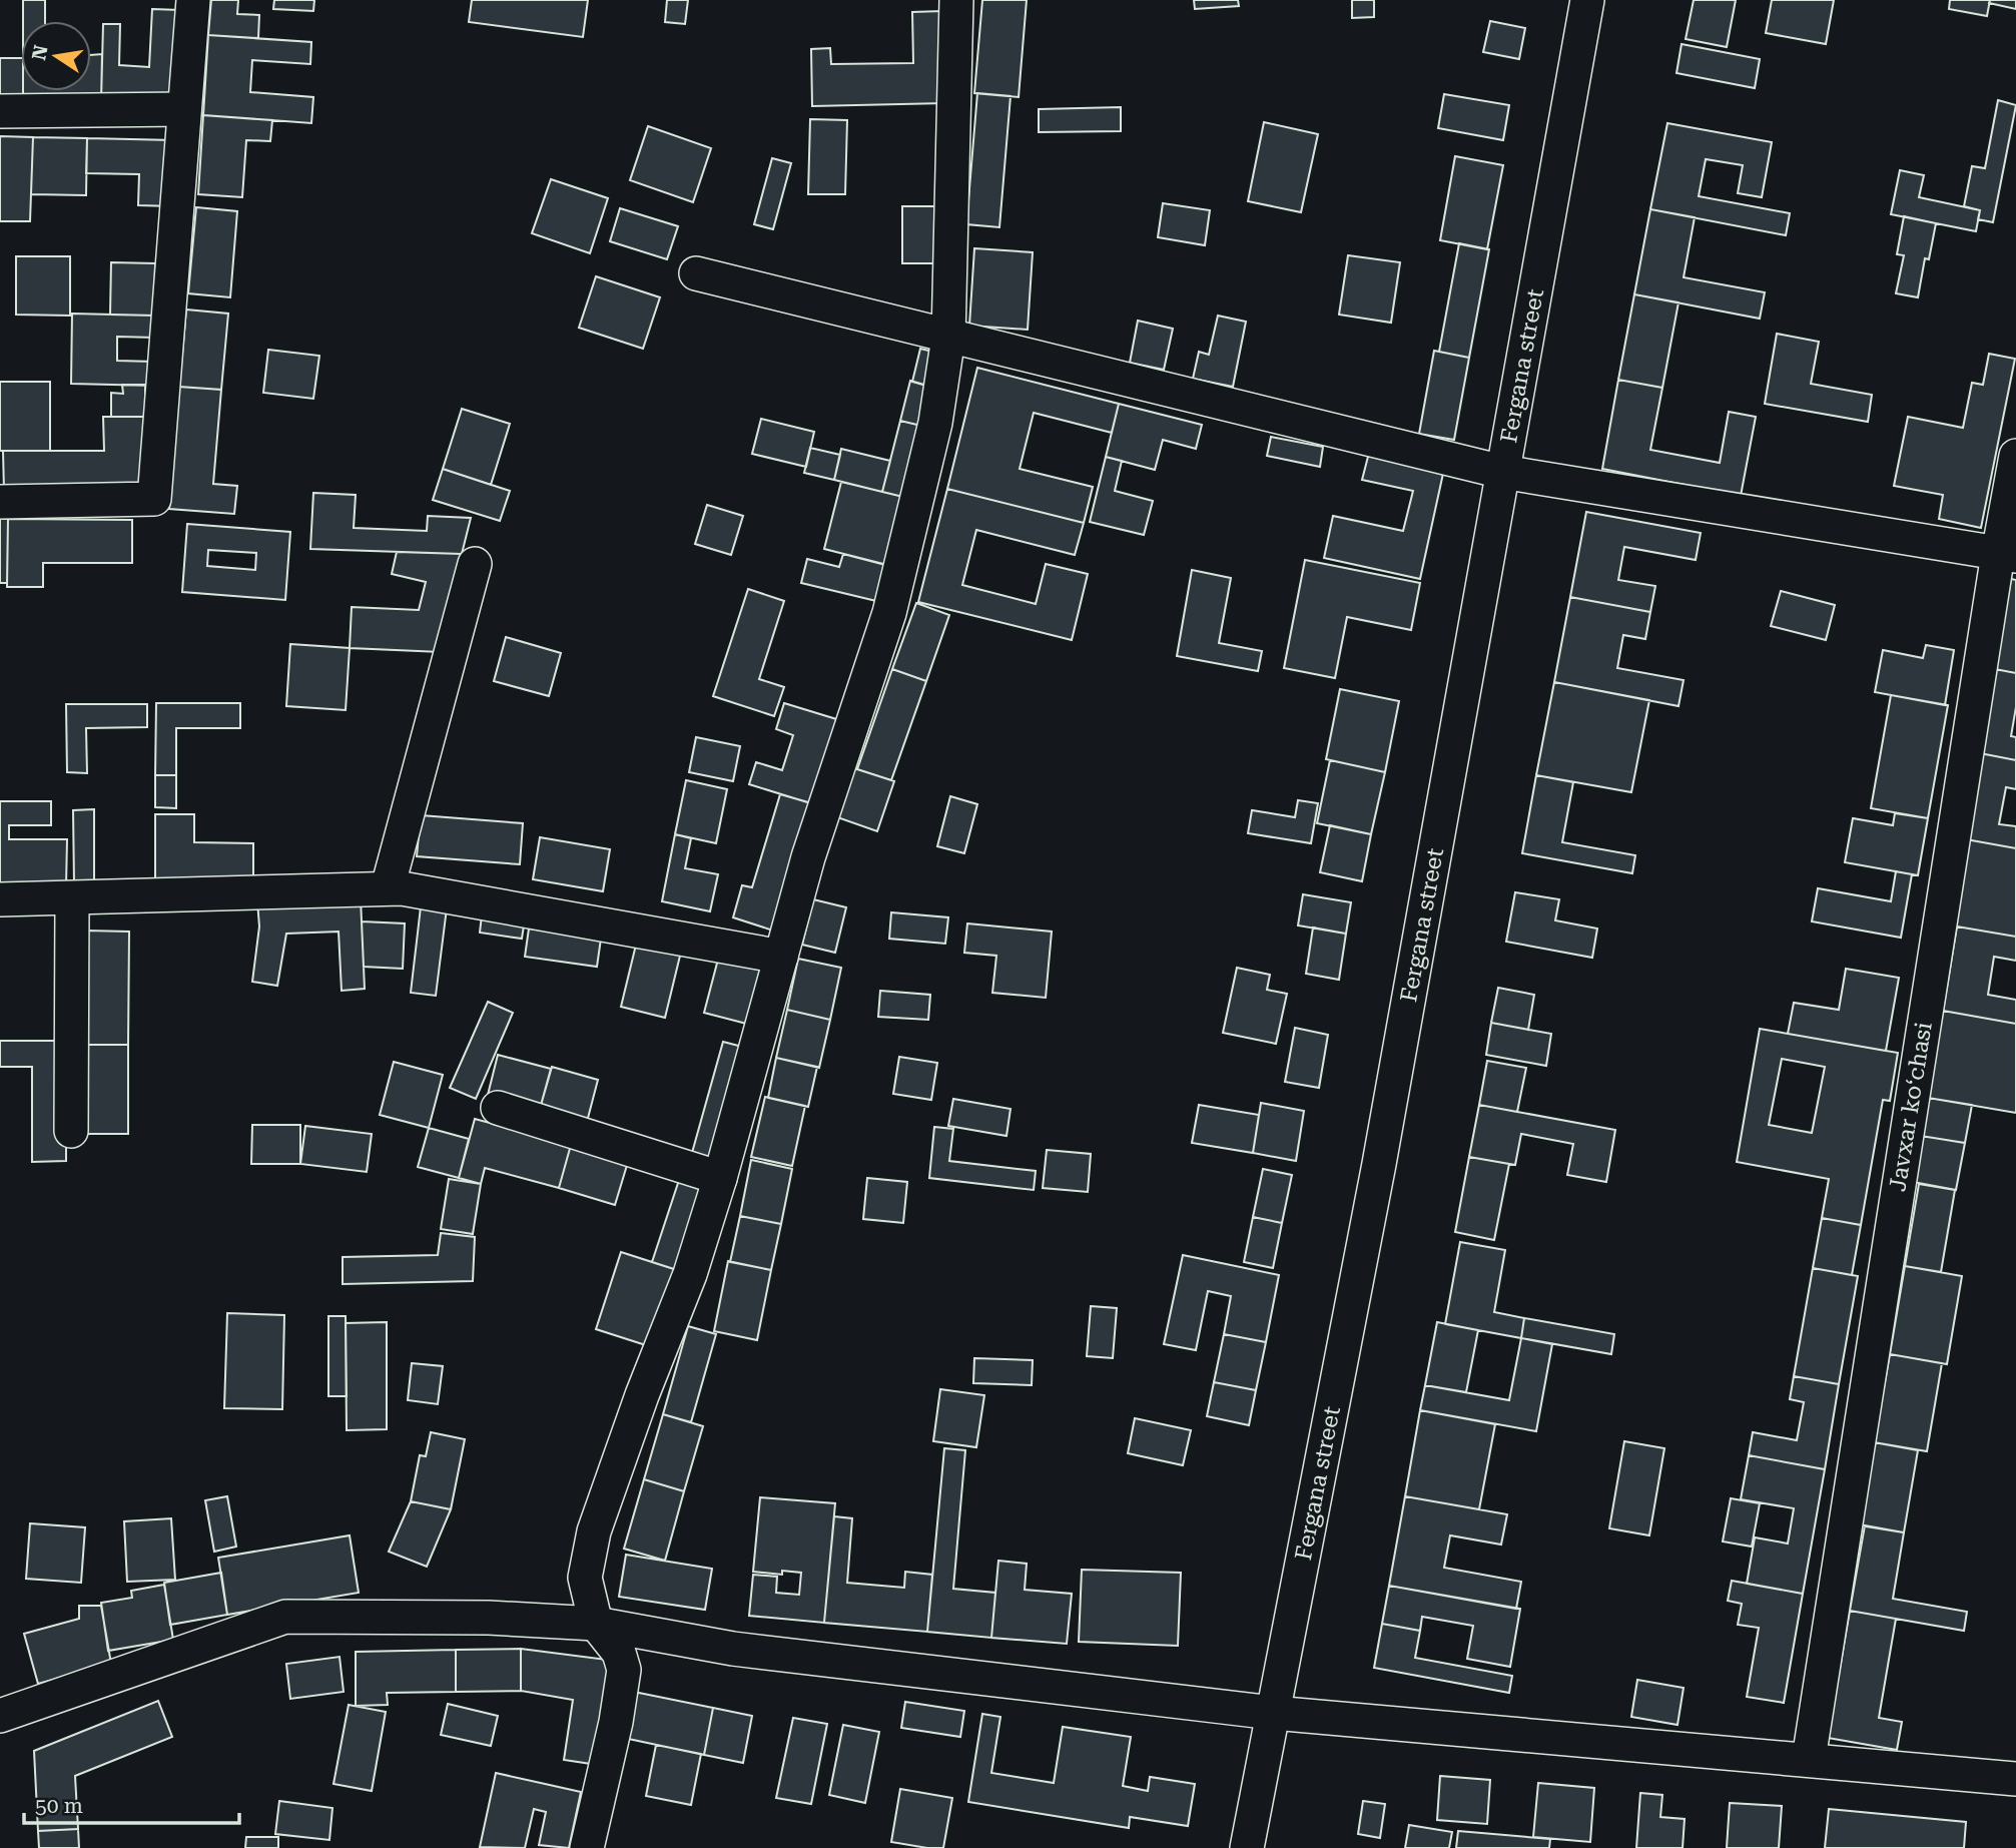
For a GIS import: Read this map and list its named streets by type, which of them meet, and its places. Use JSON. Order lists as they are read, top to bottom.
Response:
{
  "streets": {
    "street": ["Fergana street", "Javxar koʻchasi"]
  },
  "scale_bar": "50 m",
  "north": "left"
}
